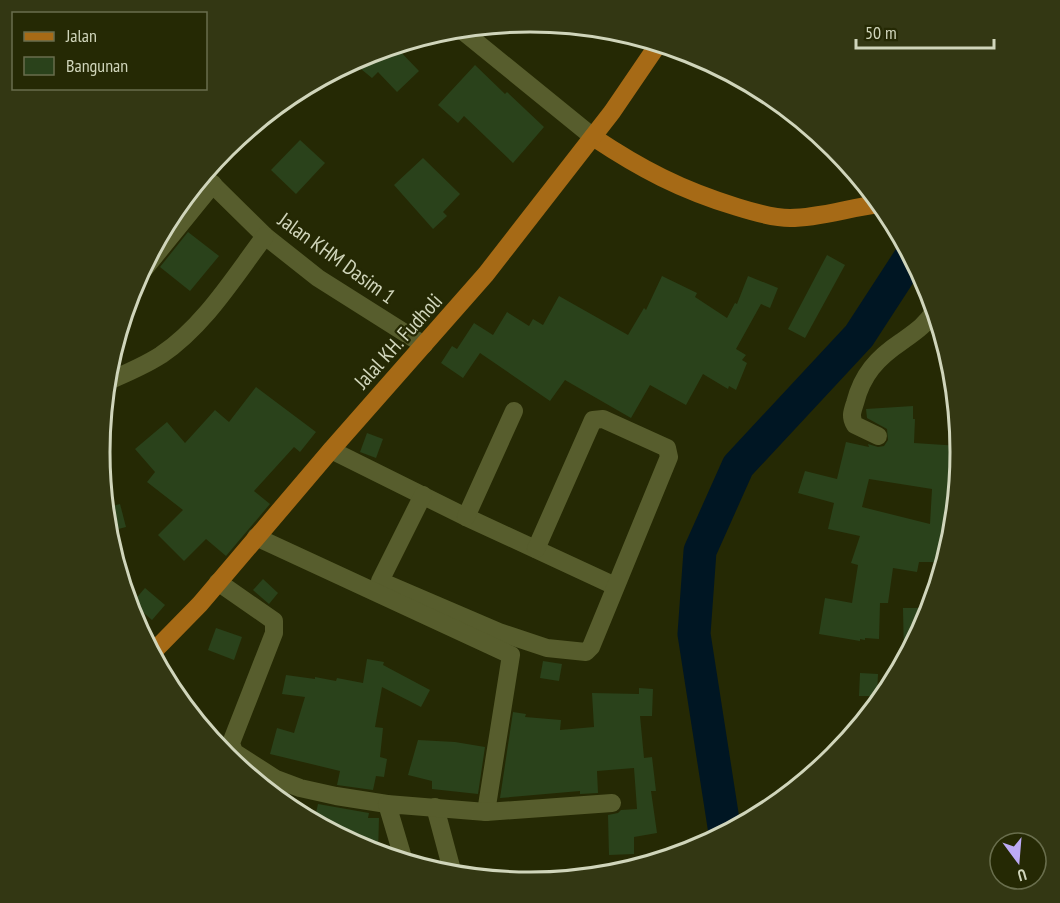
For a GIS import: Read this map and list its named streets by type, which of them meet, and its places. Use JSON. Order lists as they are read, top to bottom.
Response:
{
  "streets": {
    "main road": ["Jalal KH. Fudholi"],
    "street": ["Jalan KHM Dasim 1"]
  },
  "crossings": [
    ["Jalan KHM Dasim 1", "Jalal KH. Fudholi"]
  ],
  "legend": ["Jalan", "Bangunan"],
  "scale_bar": "50 m",
  "north": "bottom"
}
